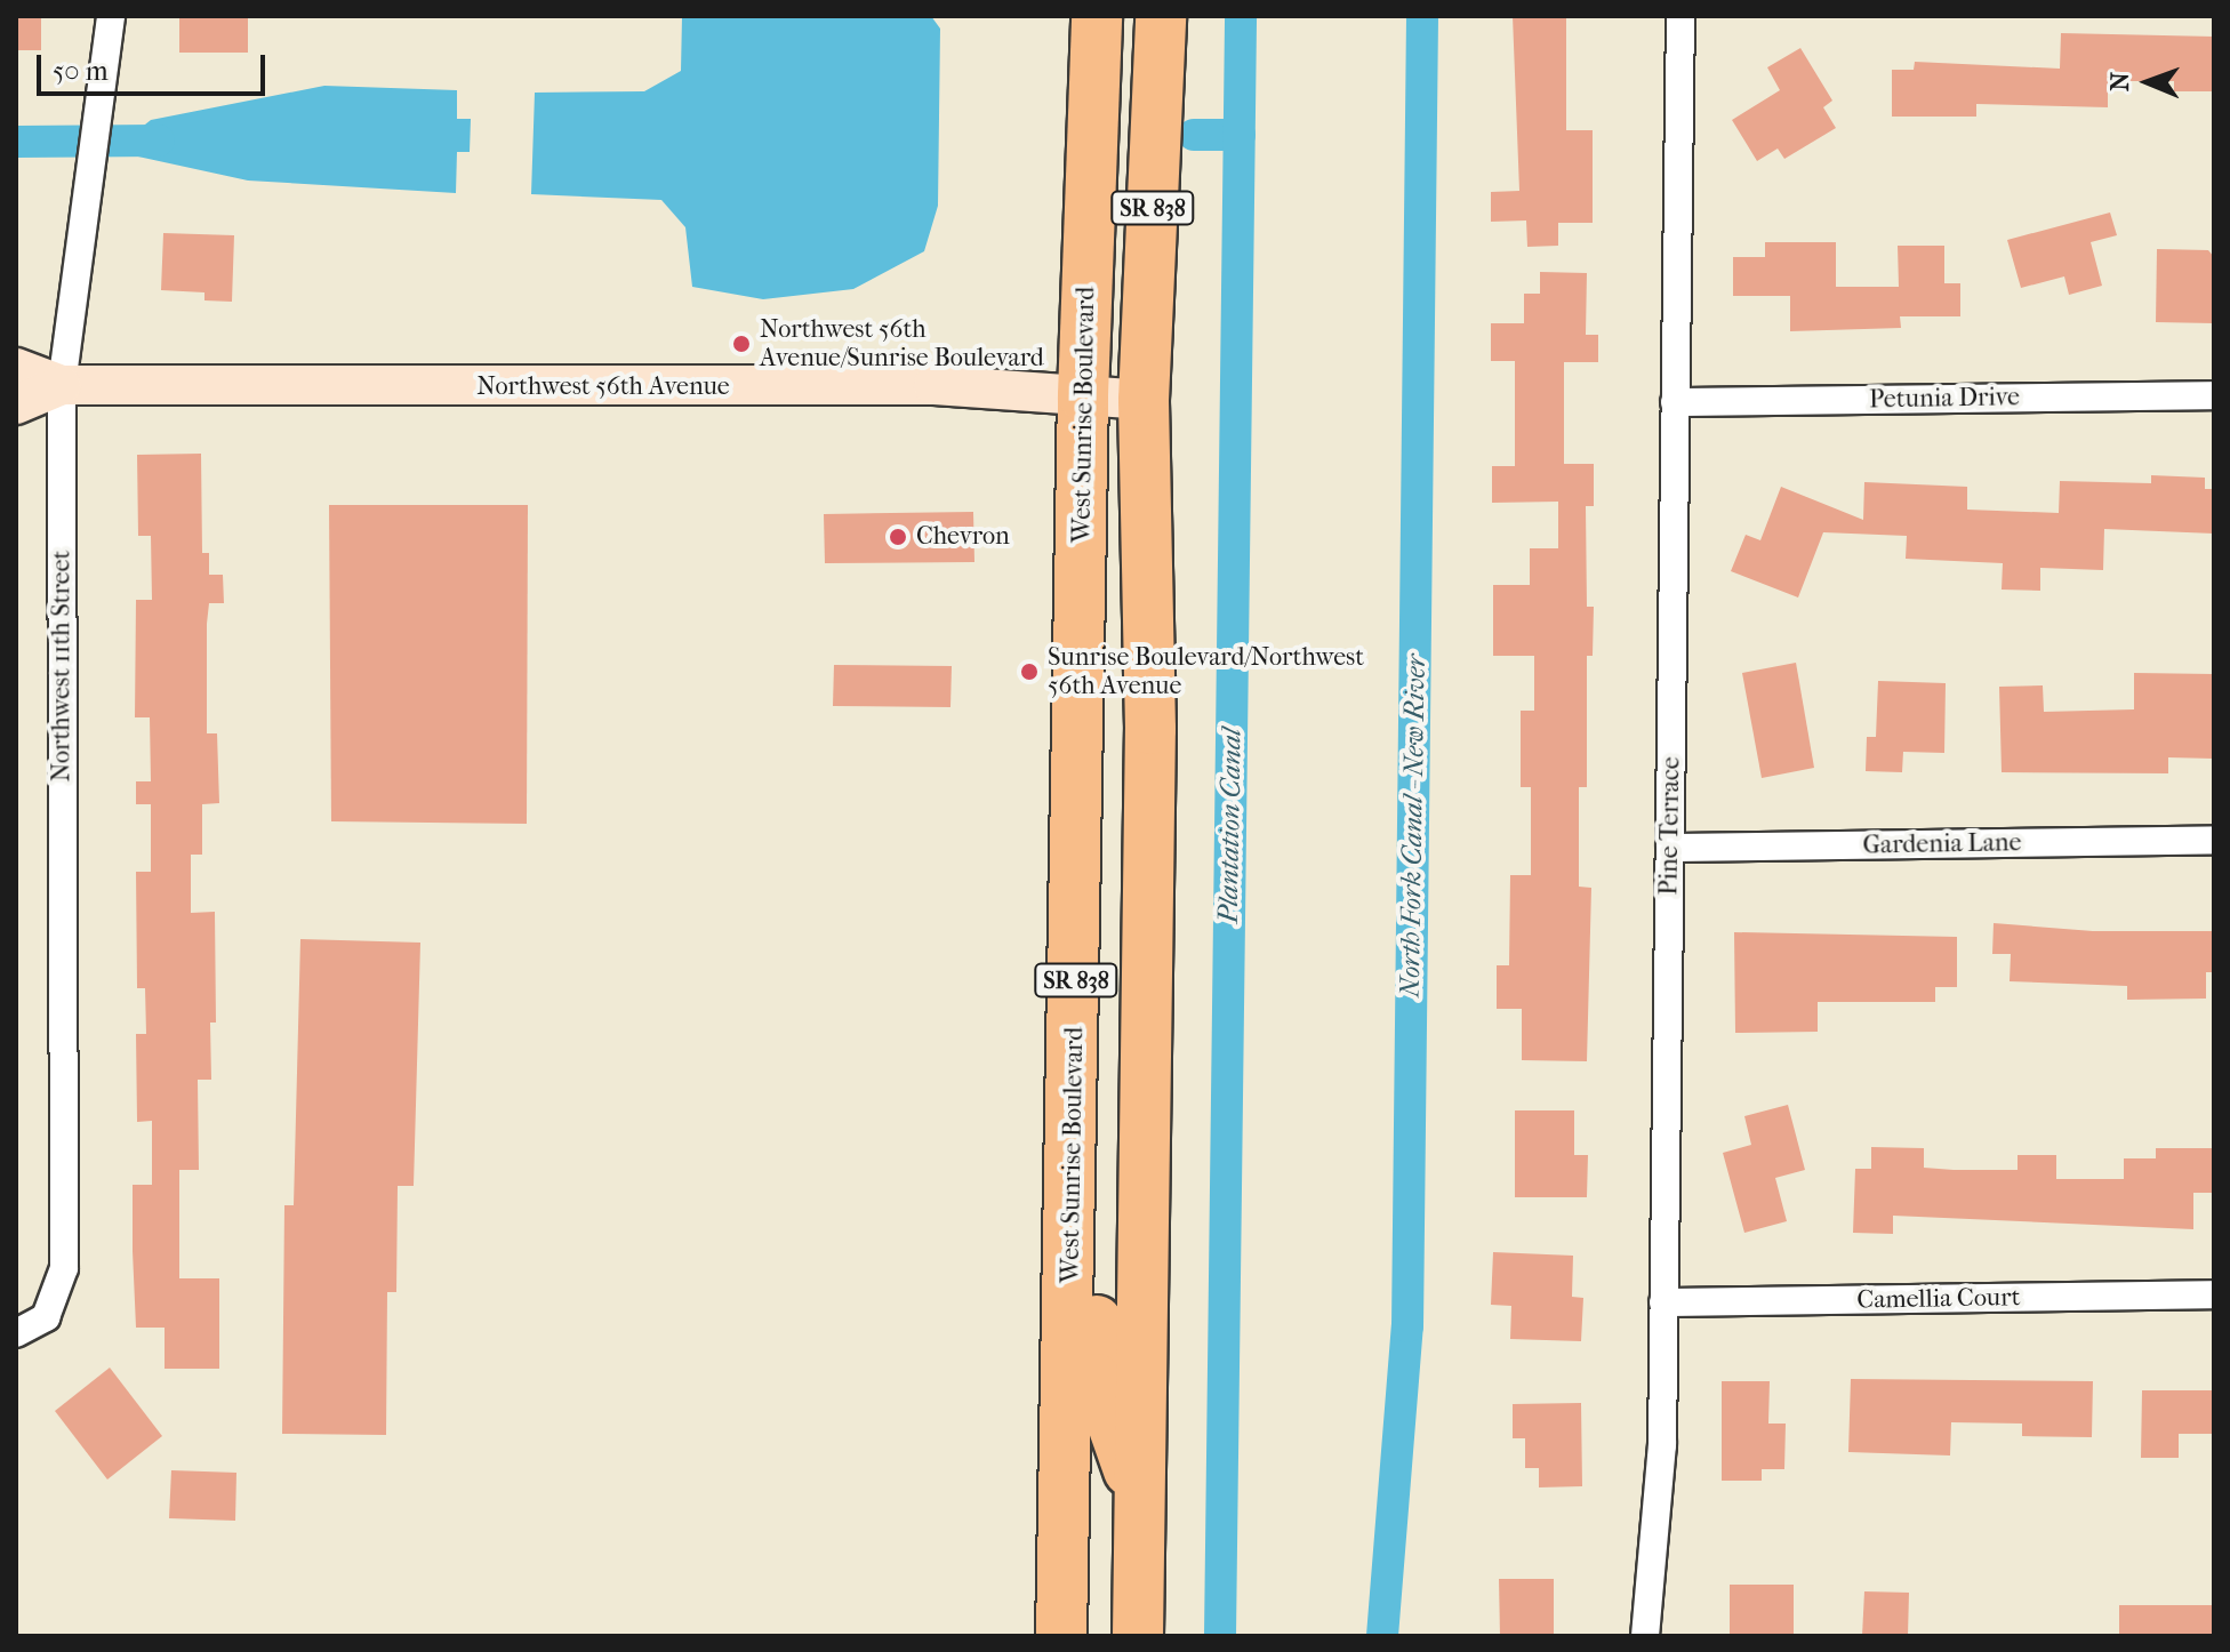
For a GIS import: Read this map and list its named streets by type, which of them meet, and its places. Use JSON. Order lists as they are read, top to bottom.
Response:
{
  "streets": {
    "highway": ["SR 838", "West Sunrise Boulevard"],
    "street": [
      "Northwest 56th Avenue",
      "Petunia Drive",
      "Northwest 11th Street",
      "Pine Terrace",
      "Gardenia Lane",
      "Camellia Court"
    ]
  },
  "crossings": [
    ["SR 838", "Northwest 56th Avenue"],
    ["Northwest 56th Avenue", "West Sunrise Boulevard"],
    ["Northwest 56th Avenue", "Northwest 11th Street"],
    ["Petunia Drive", "Pine Terrace"],
    ["Pine Terrace", "Gardenia Lane"],
    ["Pine Terrace", "Camellia Court"]
  ],
  "water": ["Plantation Canal", "North Fork Canal - New River"],
  "places": ["Northwest 56th Avenue/Sunrise Boulevard", "Chevron", "Sunrise Boulevard/Northwest 56th Avenue"],
  "scale_bar": "50 m",
  "north": "left"
}
